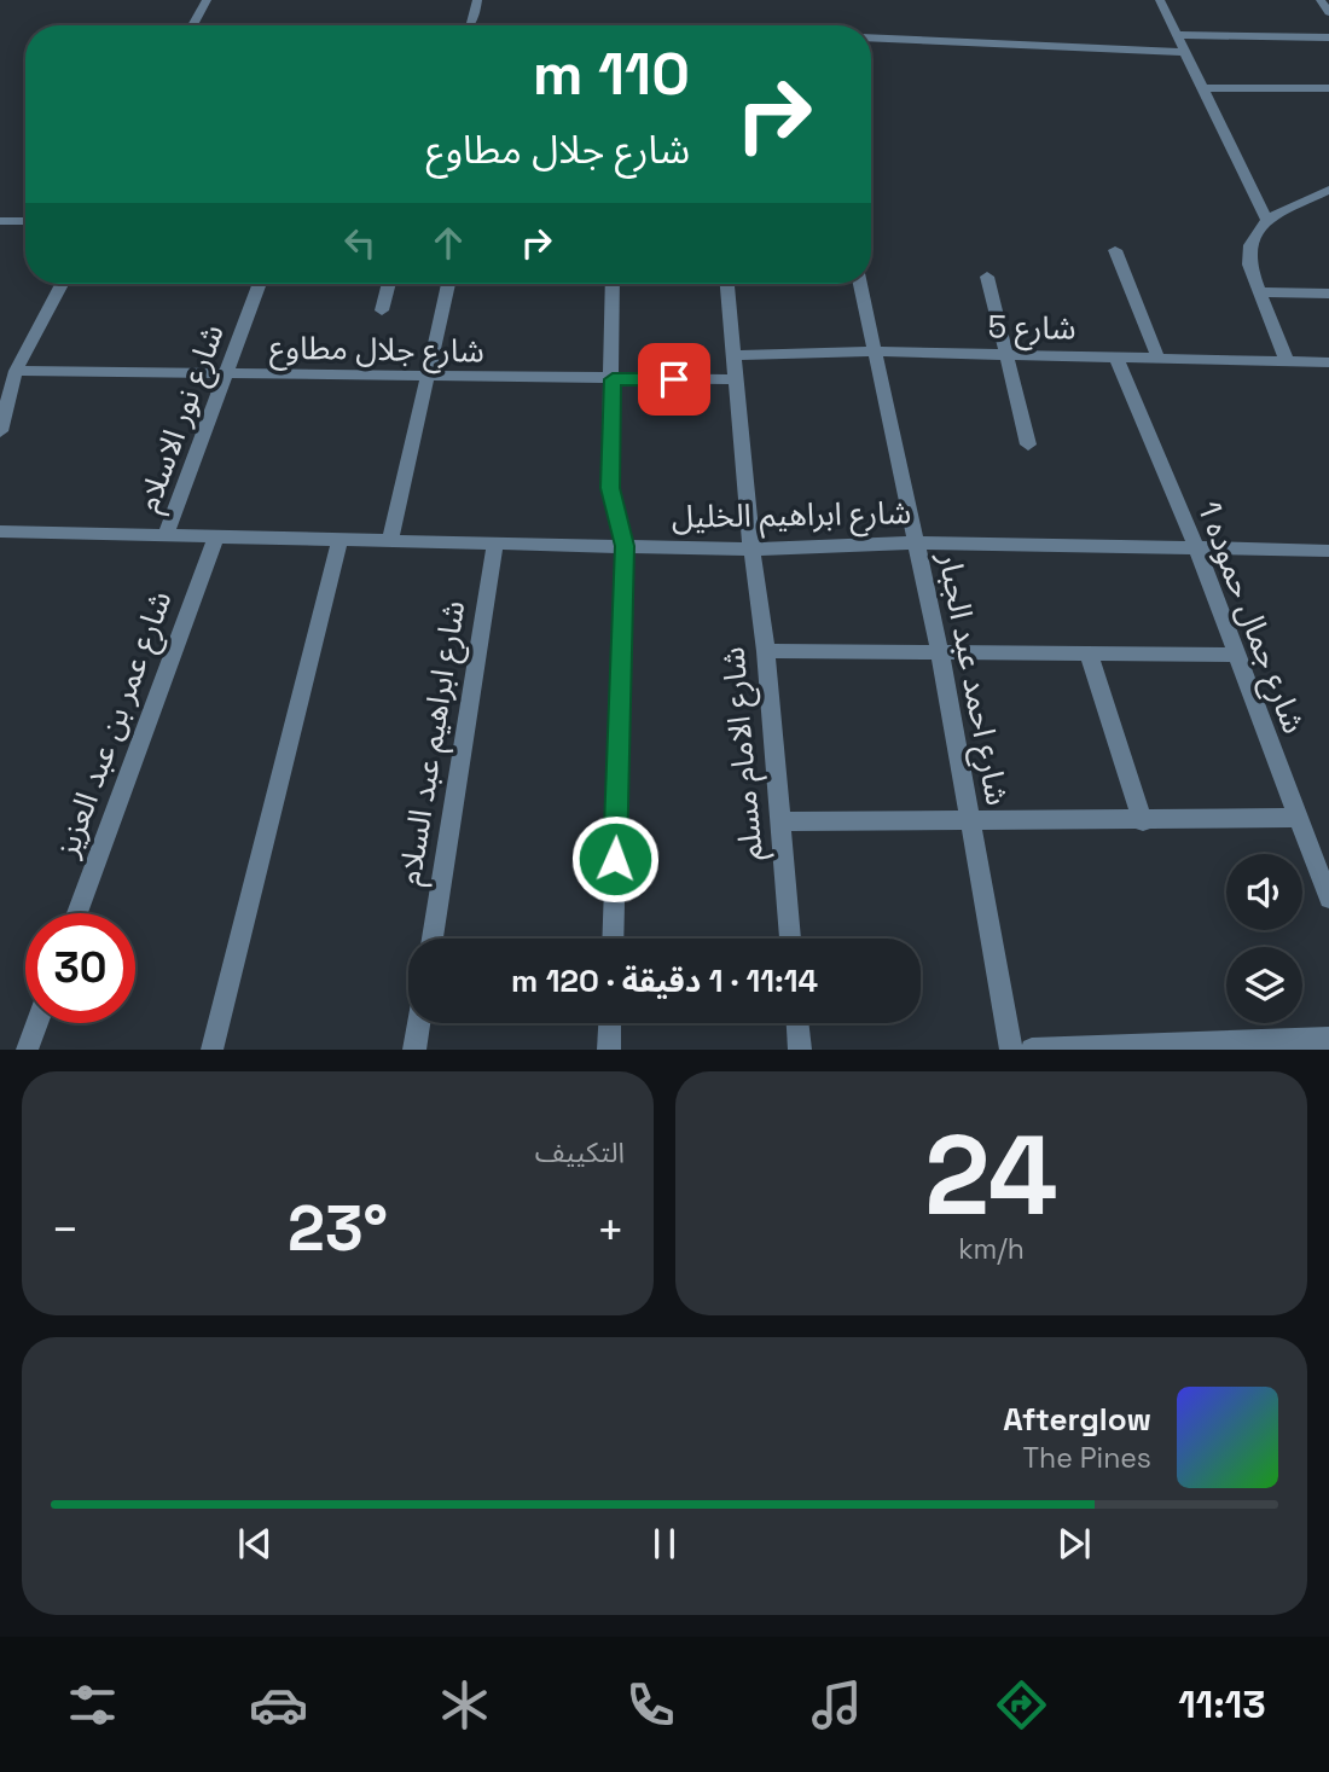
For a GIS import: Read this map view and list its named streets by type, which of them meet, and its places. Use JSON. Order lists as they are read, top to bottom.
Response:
{
  "streets": {
    "street": [
      "شارع 5",
      "شارع جلال مطاوع",
      "شارع نور الاسلام",
      "شارع ابراهيم الخليل",
      "شارع جمال حموده 1",
      "شارع احمد عبد الجبار",
      "شارع عمر بن عبد العزيز",
      "شارع ابراهيم عبد السلام",
      "شارع الامام مسلم"
    ]
  },
  "crossings": [
    ["شارع 5", "شارع جمال حموده 1"],
    ["شارع 5", "شارع احمد عبد الجبار"],
    ["شارع 5", "شارع الامام مسلم"],
    ["شارع جلال مطاوع", "شارع نور الاسلام"],
    ["شارع جلال مطاوع", "شارع الامام مسلم"],
    ["شارع نور الاسلام", "شارع ابراهيم الخليل"],
    ["شارع ابراهيم الخليل", "شارع جمال حموده 1"],
    ["شارع ابراهيم الخليل", "شارع احمد عبد الجبار"],
    ["شارع ابراهيم الخليل", "شارع عمر بن عبد العزيز"],
    ["شارع ابراهيم الخليل", "شارع ابراهيم عبد السلام"],
    ["شارع ابراهيم الخليل", "شارع الامام مسلم"]
  ],
  "page": {
    "turn": ["110 m", "شارع جلال مطاوع"],
    "limit": "30",
    "trip": "11:14 · 1 دقيقة · 120 m",
    "tile": [
      ["24", "km/h"],
      "التكييف"
    ],
    "heat": ["−", "23°", "+"],
    "song": ["Afterglow", "The Pines"],
    "tabs": "11:13"
  }
}
